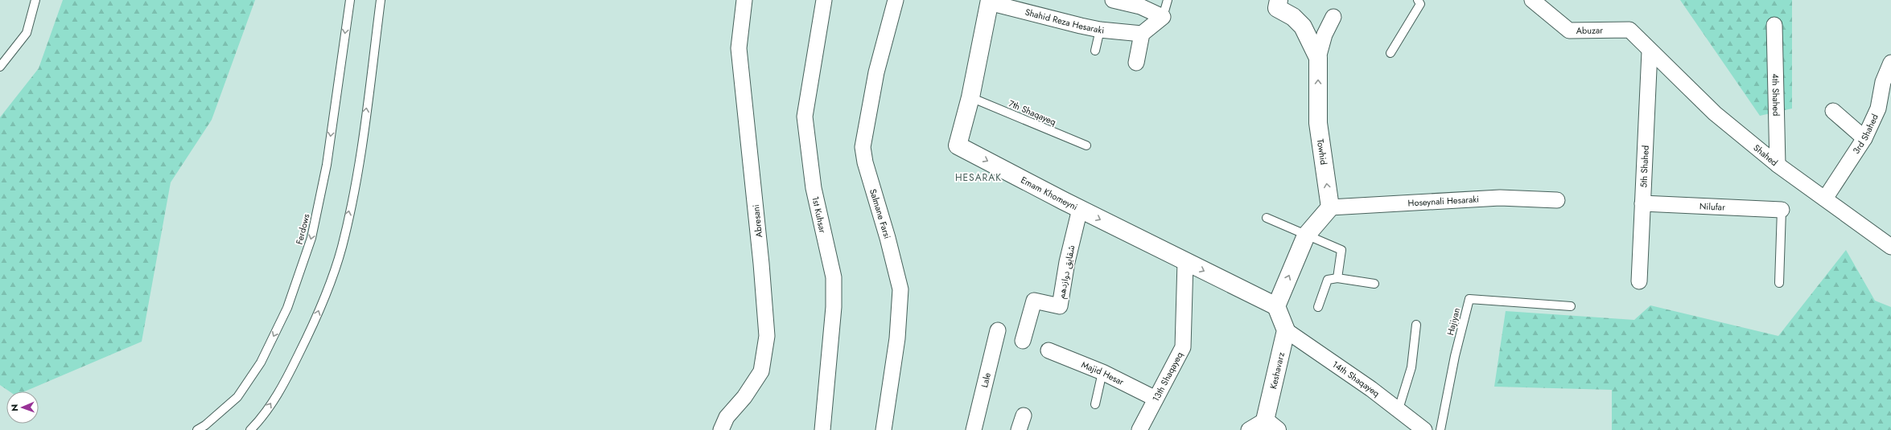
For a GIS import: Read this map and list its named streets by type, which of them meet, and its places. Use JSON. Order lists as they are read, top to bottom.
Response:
{
  "streets": {
    "street": [
      "Shahid Reza Hesaraki",
      "Abuzar",
      "4th Shahed",
      "3rd Shahed",
      "Towhid",
      "Shahed",
      "5th Shahed",
      "Emam Khomeyni",
      "Hoseynali Hesaraki",
      "Nilufar",
      "Salmane Farsi",
      "1st Kuhsar",
      "Abresani",
      "شقایق دوازدهم",
      "Keshavarz",
      "Majid Hesar",
      "13th Shaqayeq",
      "14th Shaqayeq",
      "Lale"
    ],
    "lane": ["7th Shaqayeq", "Ferdows", "Hajiyan"]
  },
  "crossings": [
    ["Shahid Reza Hesaraki", "Emam Khomeyni"],
    ["Abuzar", "Shahed"],
    ["Abuzar", "5th Shahed"],
    ["4th Shahed", "Shahed"],
    ["7th Shaqayeq", "Emam Khomeyni"],
    ["3rd Shahed", "Shahed"],
    ["Towhid", "Hoseynali Hesaraki"],
    ["Shahed", "5th Shahed"],
    ["5th Shahed", "Nilufar"],
    ["Emam Khomeyni", "شقایق دوازدهم"],
    ["Emam Khomeyni", "13th Shaqayeq"],
    ["Keshavarz", "14th Shaqayeq"],
    ["Majid Hesar", "13th Shaqayeq"]
  ],
  "one_way": ["Towhid", "Emam Khomeyni"],
  "districts": ["HESARAK"],
  "north": "left"
}
